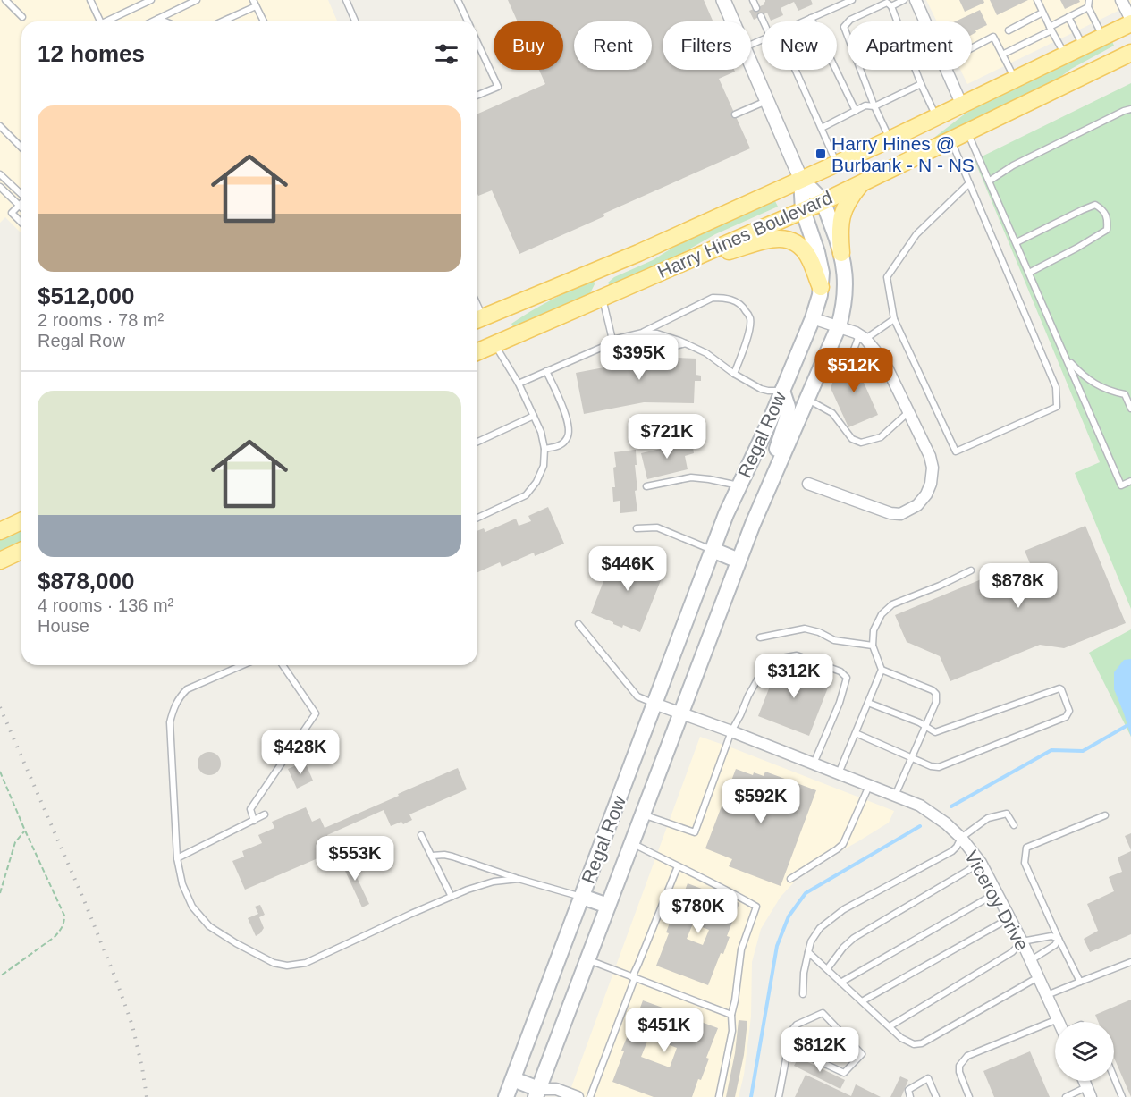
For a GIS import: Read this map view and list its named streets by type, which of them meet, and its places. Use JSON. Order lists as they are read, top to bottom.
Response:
{
  "streets": {
    "main road": ["Harry Hines Boulevard", "Regal Row"],
    "street": ["Viceroy Drive"]
  },
  "crossings": [
    ["Harry Hines Boulevard", "Regal Row"],
    ["Regal Row", "Viceroy Drive"]
  ],
  "places": {
    "transit": ["Harry Hines @ Burbank - N - NS"]
  },
  "page": {
    "chip": [
      "Buy",
      "Rent",
      "Filters",
      "New",
      "Apartment"
    ],
    "heading": "12 homes",
    "list": [
      {
        "name": "$512,000",
        "note": "2 rooms · 78 m² · Regal Row"
      },
      {
        "name": "$878,000",
        "note": "4 rooms · 136 m² · House"
      }
    ],
    "price": [
      "$395K",
      "$512K",
      "$721K",
      "$446K",
      "$878K",
      "$312K",
      "$428K",
      "$592K",
      "$553K",
      "$780K",
      "$451K",
      "$812K"
    ]
  }
}
